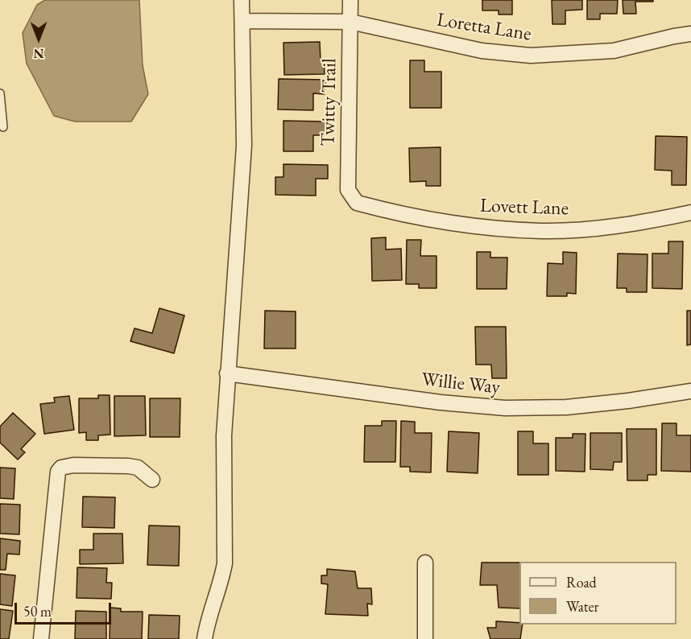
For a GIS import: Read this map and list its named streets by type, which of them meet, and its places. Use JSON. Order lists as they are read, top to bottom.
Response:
{
  "streets": {
    "street": [
      "Loretta Lane",
      "Twitty Trail",
      "Lovett Lane",
      "Willie Way"
    ]
  },
  "crossings": [
    ["Loretta Lane", "Twitty Trail"],
    ["Twitty Trail", "Lovett Lane"]
  ],
  "legend": ["Road", "Water"],
  "scale_bar": "50 m",
  "north": "bottom"
}
